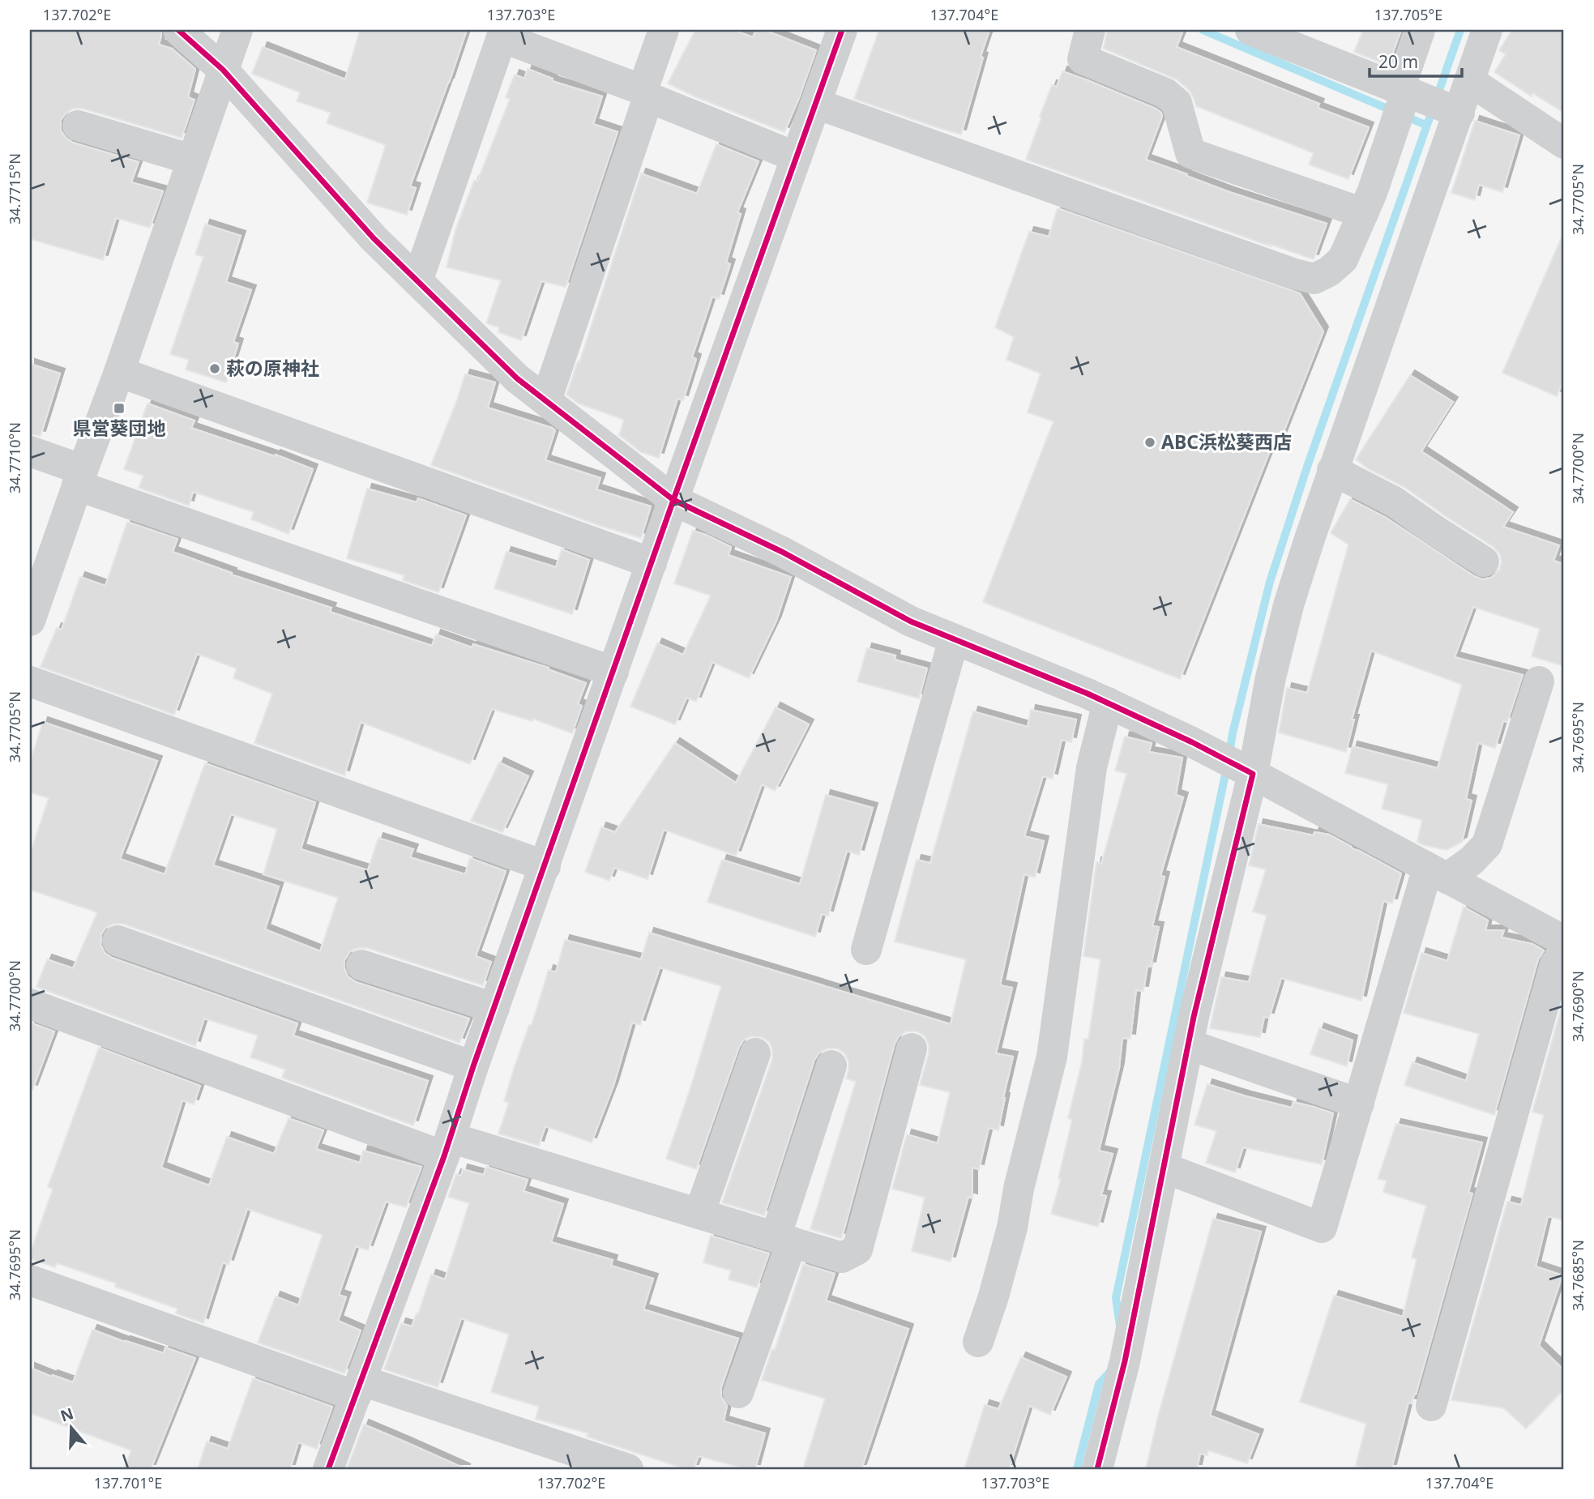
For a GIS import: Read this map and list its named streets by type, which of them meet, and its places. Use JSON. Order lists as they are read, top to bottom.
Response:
{
  "places": {
    "other": ["萩の原神社", "ABC浜松葵西店"],
    "transit": ["県営葵団地"]
  },
  "scale_bar": "20 m",
  "north": "top",
  "coordinates": [
    "137.702°E",
    "137.703°E",
    "137.704°E",
    "137.705°E",
    "34.7715°N",
    "34.7705°N",
    "34.7710°N",
    "34.7700°N",
    "34.7695°N",
    "34.7690°N",
    "34.7685°N",
    "137.701°E"
  ]
}
